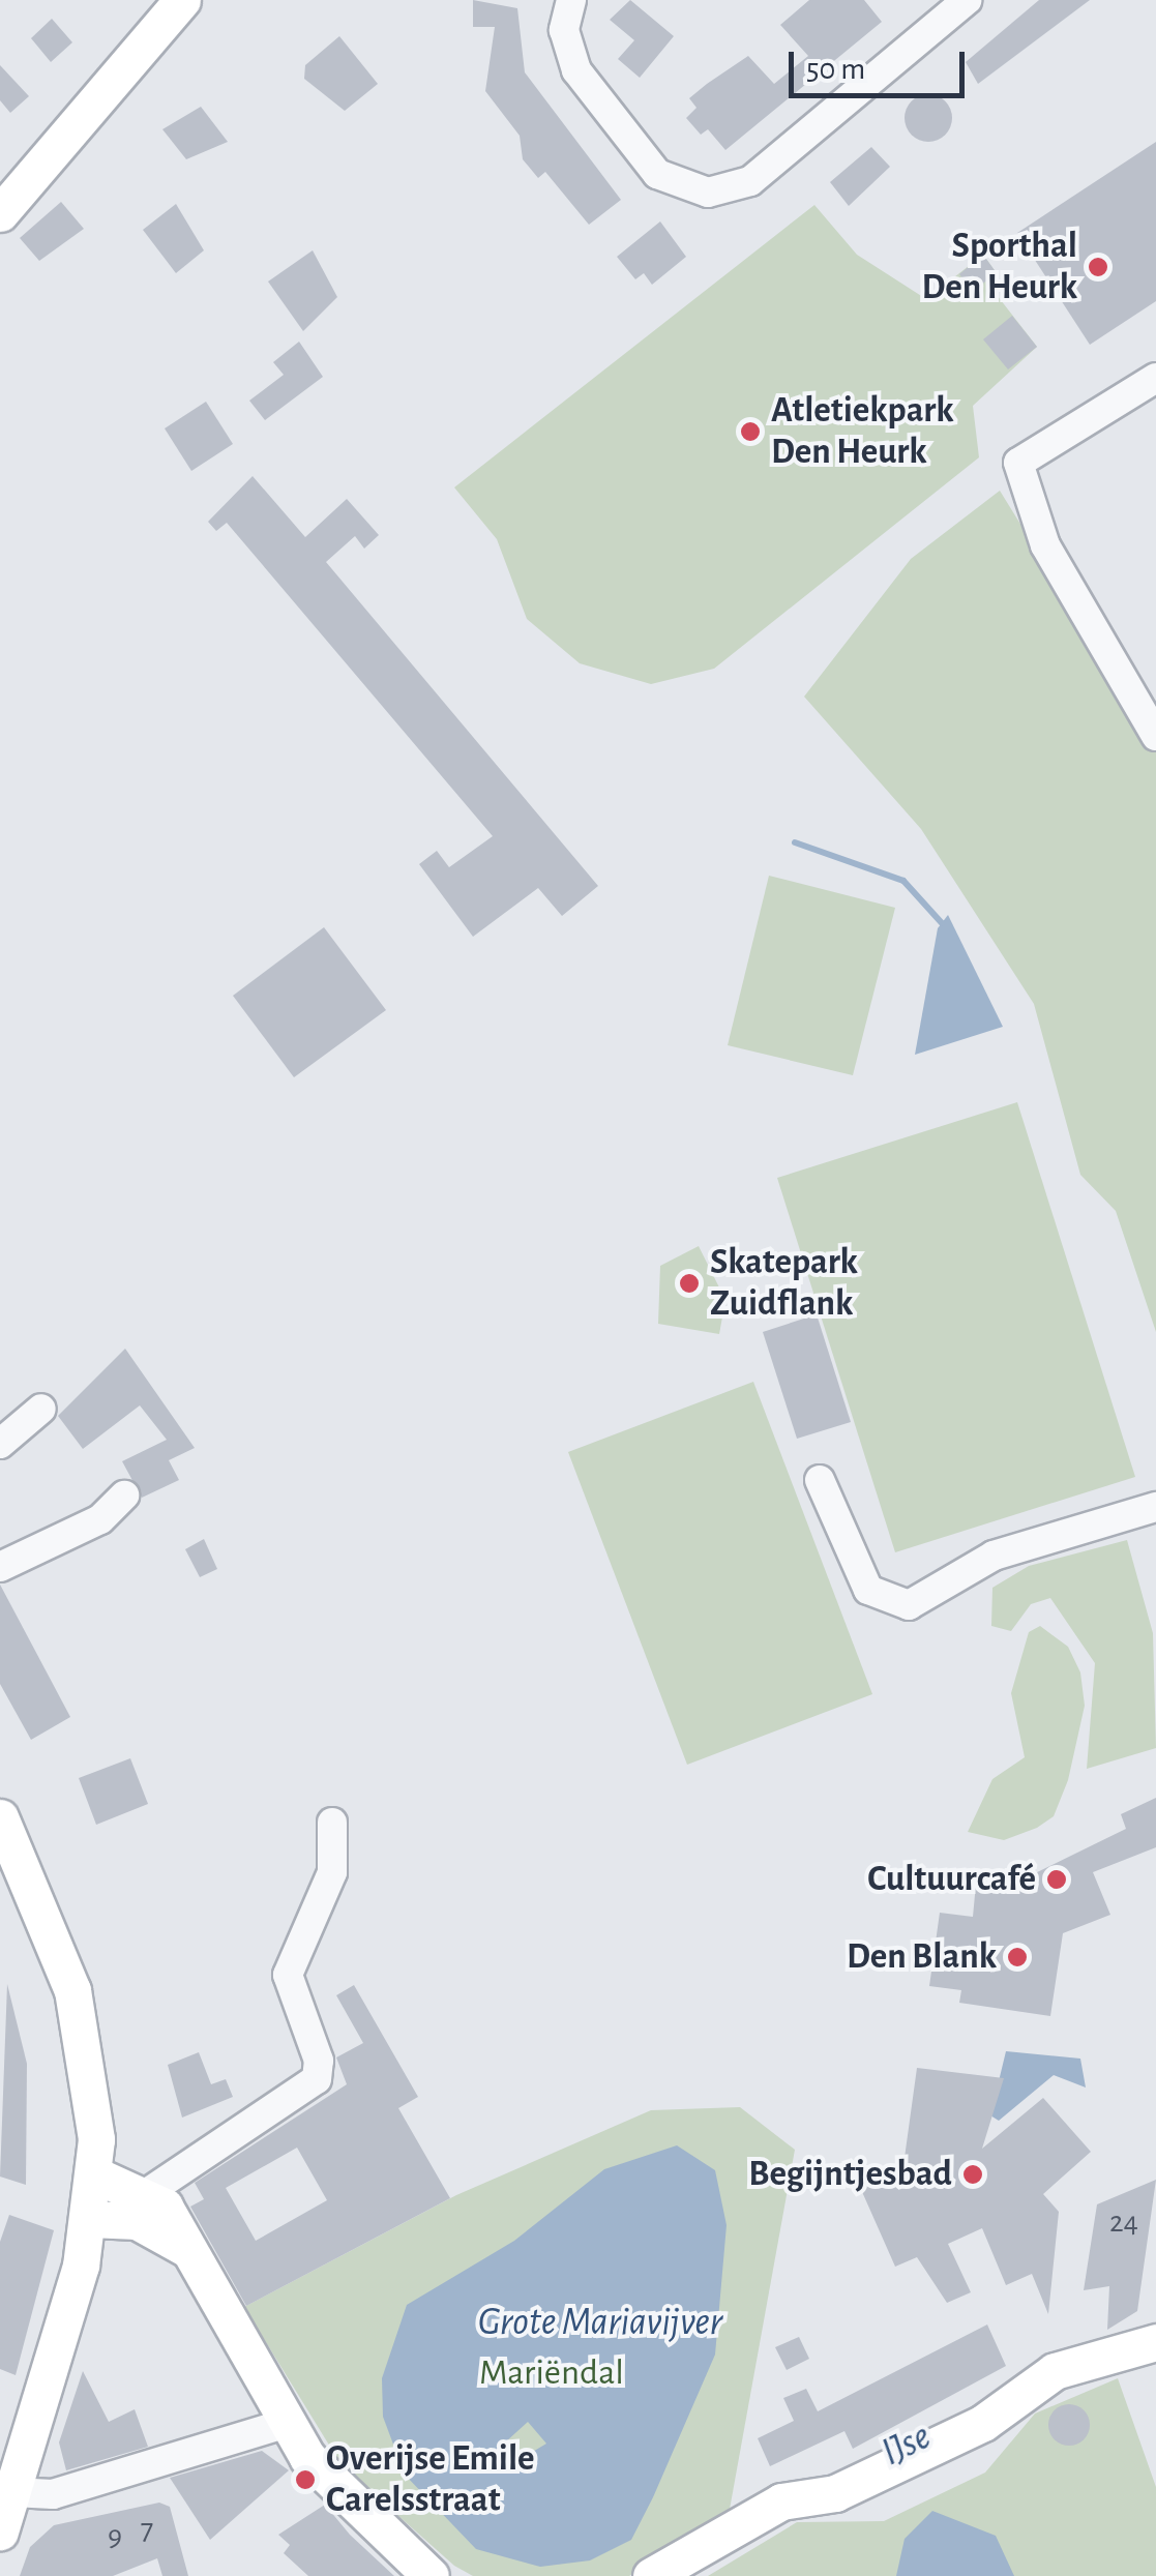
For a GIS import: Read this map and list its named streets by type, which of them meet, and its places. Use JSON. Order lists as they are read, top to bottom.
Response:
{
  "water": ["Grote Mariavijver", "IJse"],
  "parks": ["Mariëndal"],
  "places": [
    "Sporthal Den Heurk",
    "Atletiekpark Den Heurk",
    "Skatepark Zuidflank",
    "Cultuurcafé",
    "Den Blank",
    "Begijntjesbad",
    "Overijse Emile Carelsstraat"
  ],
  "house_numbers": ["24", "7", "9"],
  "scale_bar": "50 m"
}
